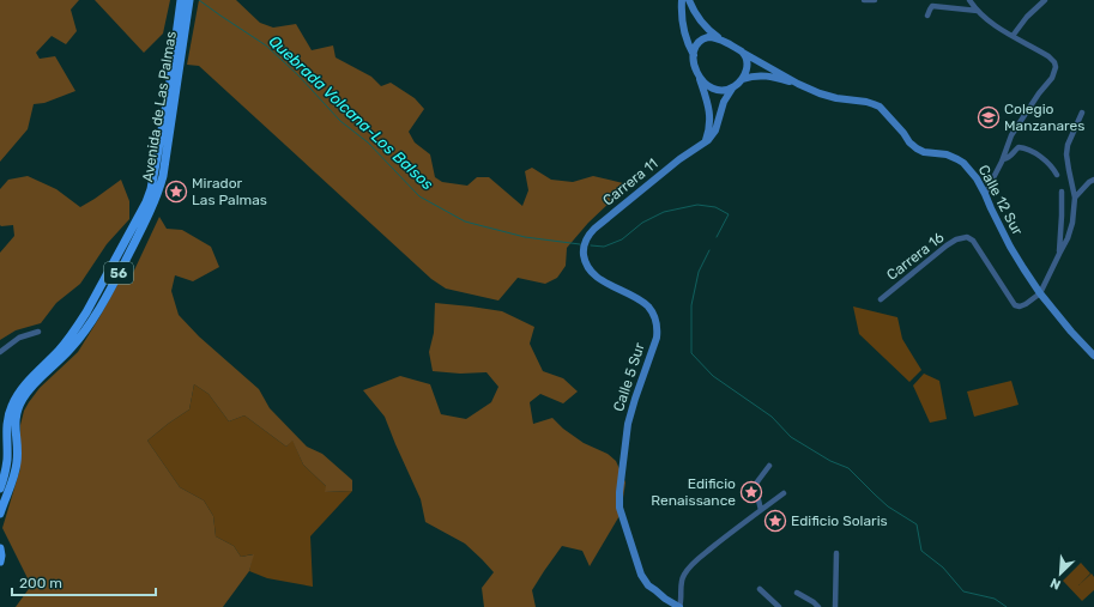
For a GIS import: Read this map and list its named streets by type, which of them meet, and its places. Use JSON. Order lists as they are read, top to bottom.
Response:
{
  "streets": {
    "main road": [
      "Avenida de Las Palmas",
      "Carrera 11",
      "Calle 12 Sur",
      "56",
      "Calle 5 Sur"
    ],
    "street": ["Carrera 16"]
  },
  "crossings": [
    ["Carrera 11", "Calle 12 Sur"],
    ["Carrera 11", "Calle 5 Sur"],
    ["Calle 12 Sur", "Carrera 16"]
  ],
  "water": ["Quebrada Volcana-Los Balsos"],
  "places": {
    "school or university": ["Colegio Manzanares"],
    "place": ["Mirador Las Palmas", "Edificio Renaissance", "Edificio Solaris"]
  },
  "scale_bar": "200 m",
  "north": "bottom left"
}
